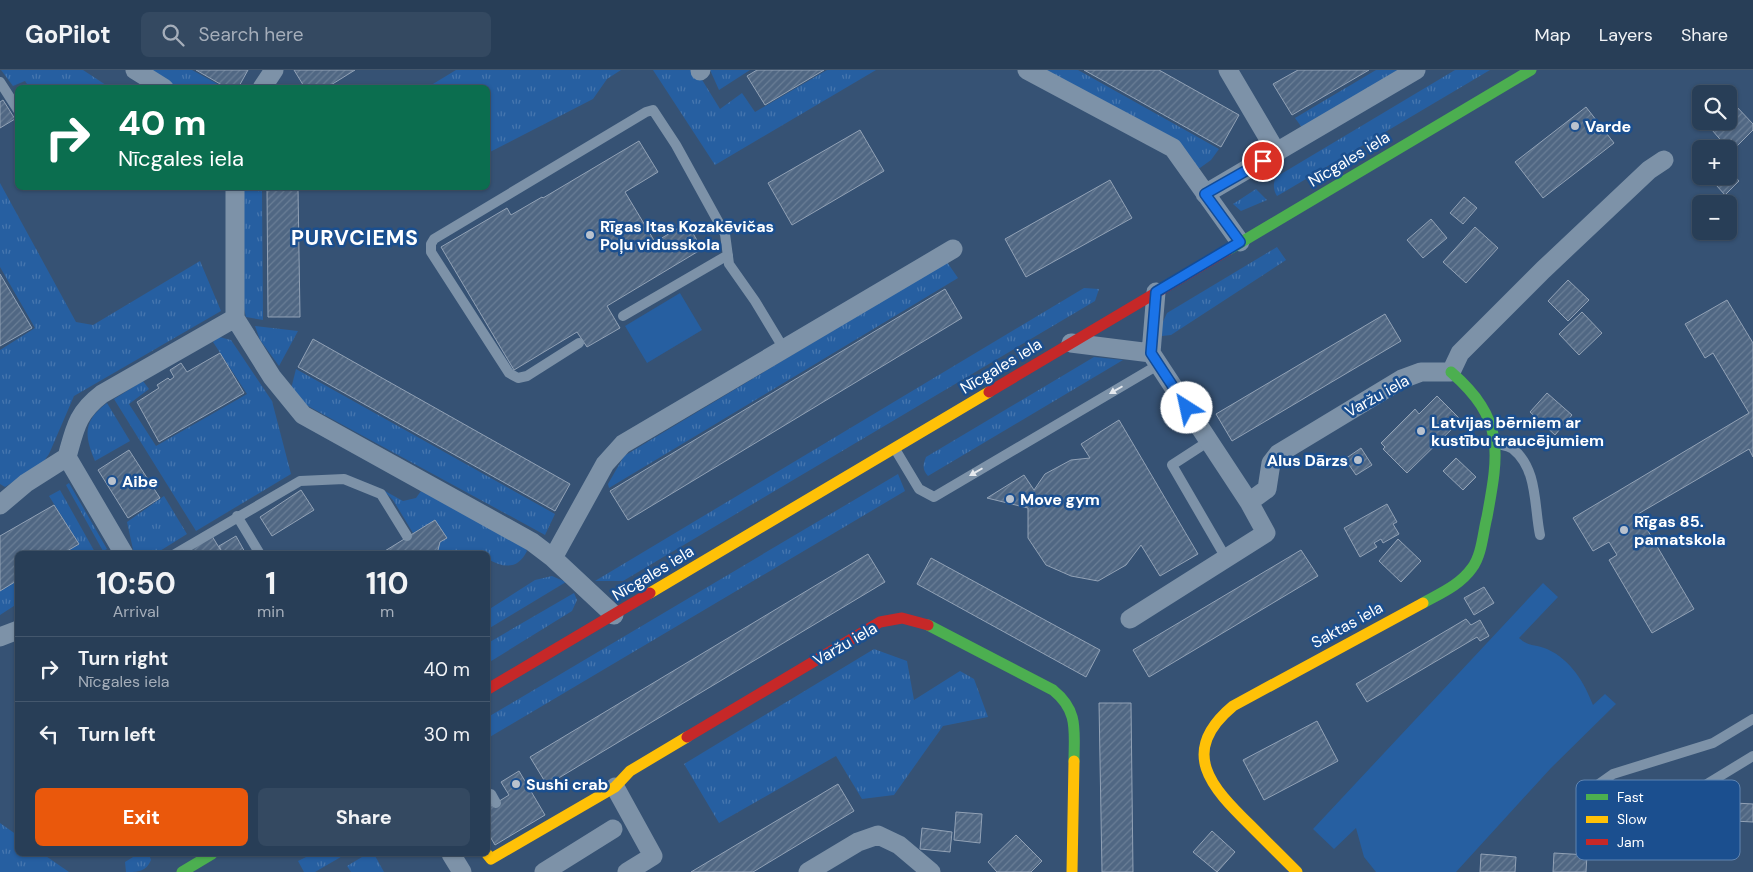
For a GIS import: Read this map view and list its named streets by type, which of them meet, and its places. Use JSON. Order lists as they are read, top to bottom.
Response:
{
  "streets": {
    "street": ["Nīcgales iela", "Varžu iela", "Saktas iela"]
  },
  "crossings": [
    ["Varžu iela", "Saktas iela"]
  ],
  "districts": ["PURVCIEMS"],
  "places": [
    "Varde",
    "Rīgas Itas Kozakēvičas Poļu vidusskola",
    "Latvijas bērniem ar kustību traucējumiem",
    "Alus Dārzs",
    "Aibe",
    "Move gym",
    "Rīgas 85. pamatskola",
    "Sushi crab"
  ],
  "legend": ["Fast", "Slow", "Jam"],
  "page": {
    "header": "GoPilot",
    "search": "Search here",
    "nav": ["Map", "Layers", "Share"],
    "map_buttons": ["+", "−"],
    "turn": ["40 m", "Nīcgales iela"],
    "eta": [
      "10:50",
      "Arrival",
      "1",
      "min",
      "110",
      "m"
    ],
    "list": [
      {
        "name": "Turn right",
        "note": "Nīcgales iela",
        "value": "40 m"
      },
      {
        "name": "Turn left",
        "value": "30 m"
      }
    ],
    "buttons": ["Exit", "Share"]
  }
}
